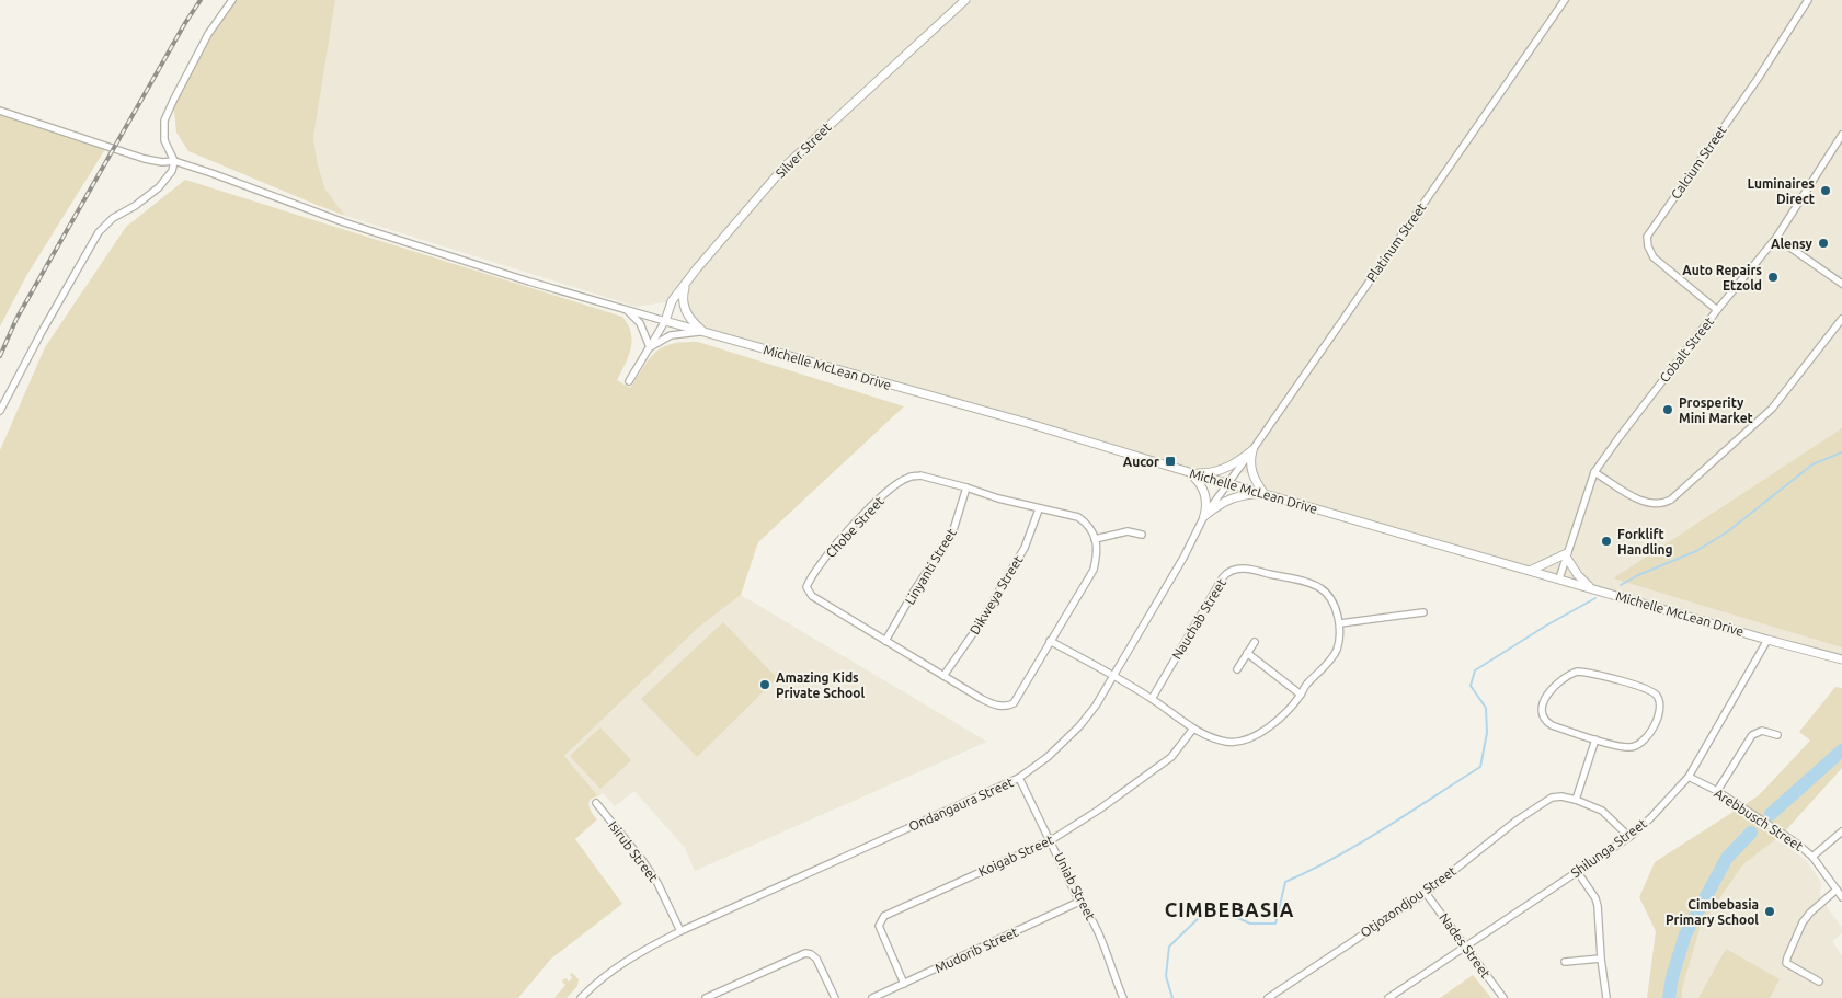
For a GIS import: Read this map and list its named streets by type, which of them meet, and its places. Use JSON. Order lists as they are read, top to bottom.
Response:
{
  "streets": {
    "street": [
      "Silver Street",
      "Calcium Street",
      "Platinum Street",
      "Cobalt Street",
      "Michelle McLean Drive",
      "Chobe Street",
      "Linyanti Street",
      "Dikweya Street",
      "Nauchab Street",
      "Ondangaura Street",
      "Arebbusch Street",
      "Shilunga Street",
      "Isirub Street",
      "Koigab Street",
      "Uniab Street",
      "Otjozondjou Street",
      "Nades Street",
      "Mudorib Street"
    ]
  },
  "crossings": [
    ["Silver Street", "Michelle McLean Drive"],
    ["Calcium Street", "Cobalt Street"],
    ["Platinum Street", "Michelle McLean Drive"],
    ["Platinum Street", "Ondangaura Street"],
    ["Cobalt Street", "Michelle McLean Drive"],
    ["Michelle McLean Drive", "Ondangaura Street"],
    ["Michelle McLean Drive", "Shilunga Street"],
    ["Chobe Street", "Linyanti Street"],
    ["Chobe Street", "Dikweya Street"],
    ["Nauchab Street", "Koigab Street"],
    ["Ondangaura Street", "Isirub Street"],
    ["Ondangaura Street", "Uniab Street"],
    ["Arebbusch Street", "Shilunga Street"],
    ["Shilunga Street", "Nades Street"],
    ["Koigab Street", "Uniab Street"],
    ["Koigab Street", "Mudorib Street"],
    ["Uniab Street", "Mudorib Street"],
    ["Otjozondjou Street", "Nades Street"]
  ],
  "districts": ["CIMBEBASIA"],
  "places": {
    "other": [
      "Luminaires Direct",
      "Alensy",
      "Auto Repairs Etzold",
      "Prosperity Mini Market",
      "Forklift Handling",
      "Amazing Kids Private School",
      "Cimbebasia Primary School"
    ],
    "transit": ["Aucor"]
  }
}
